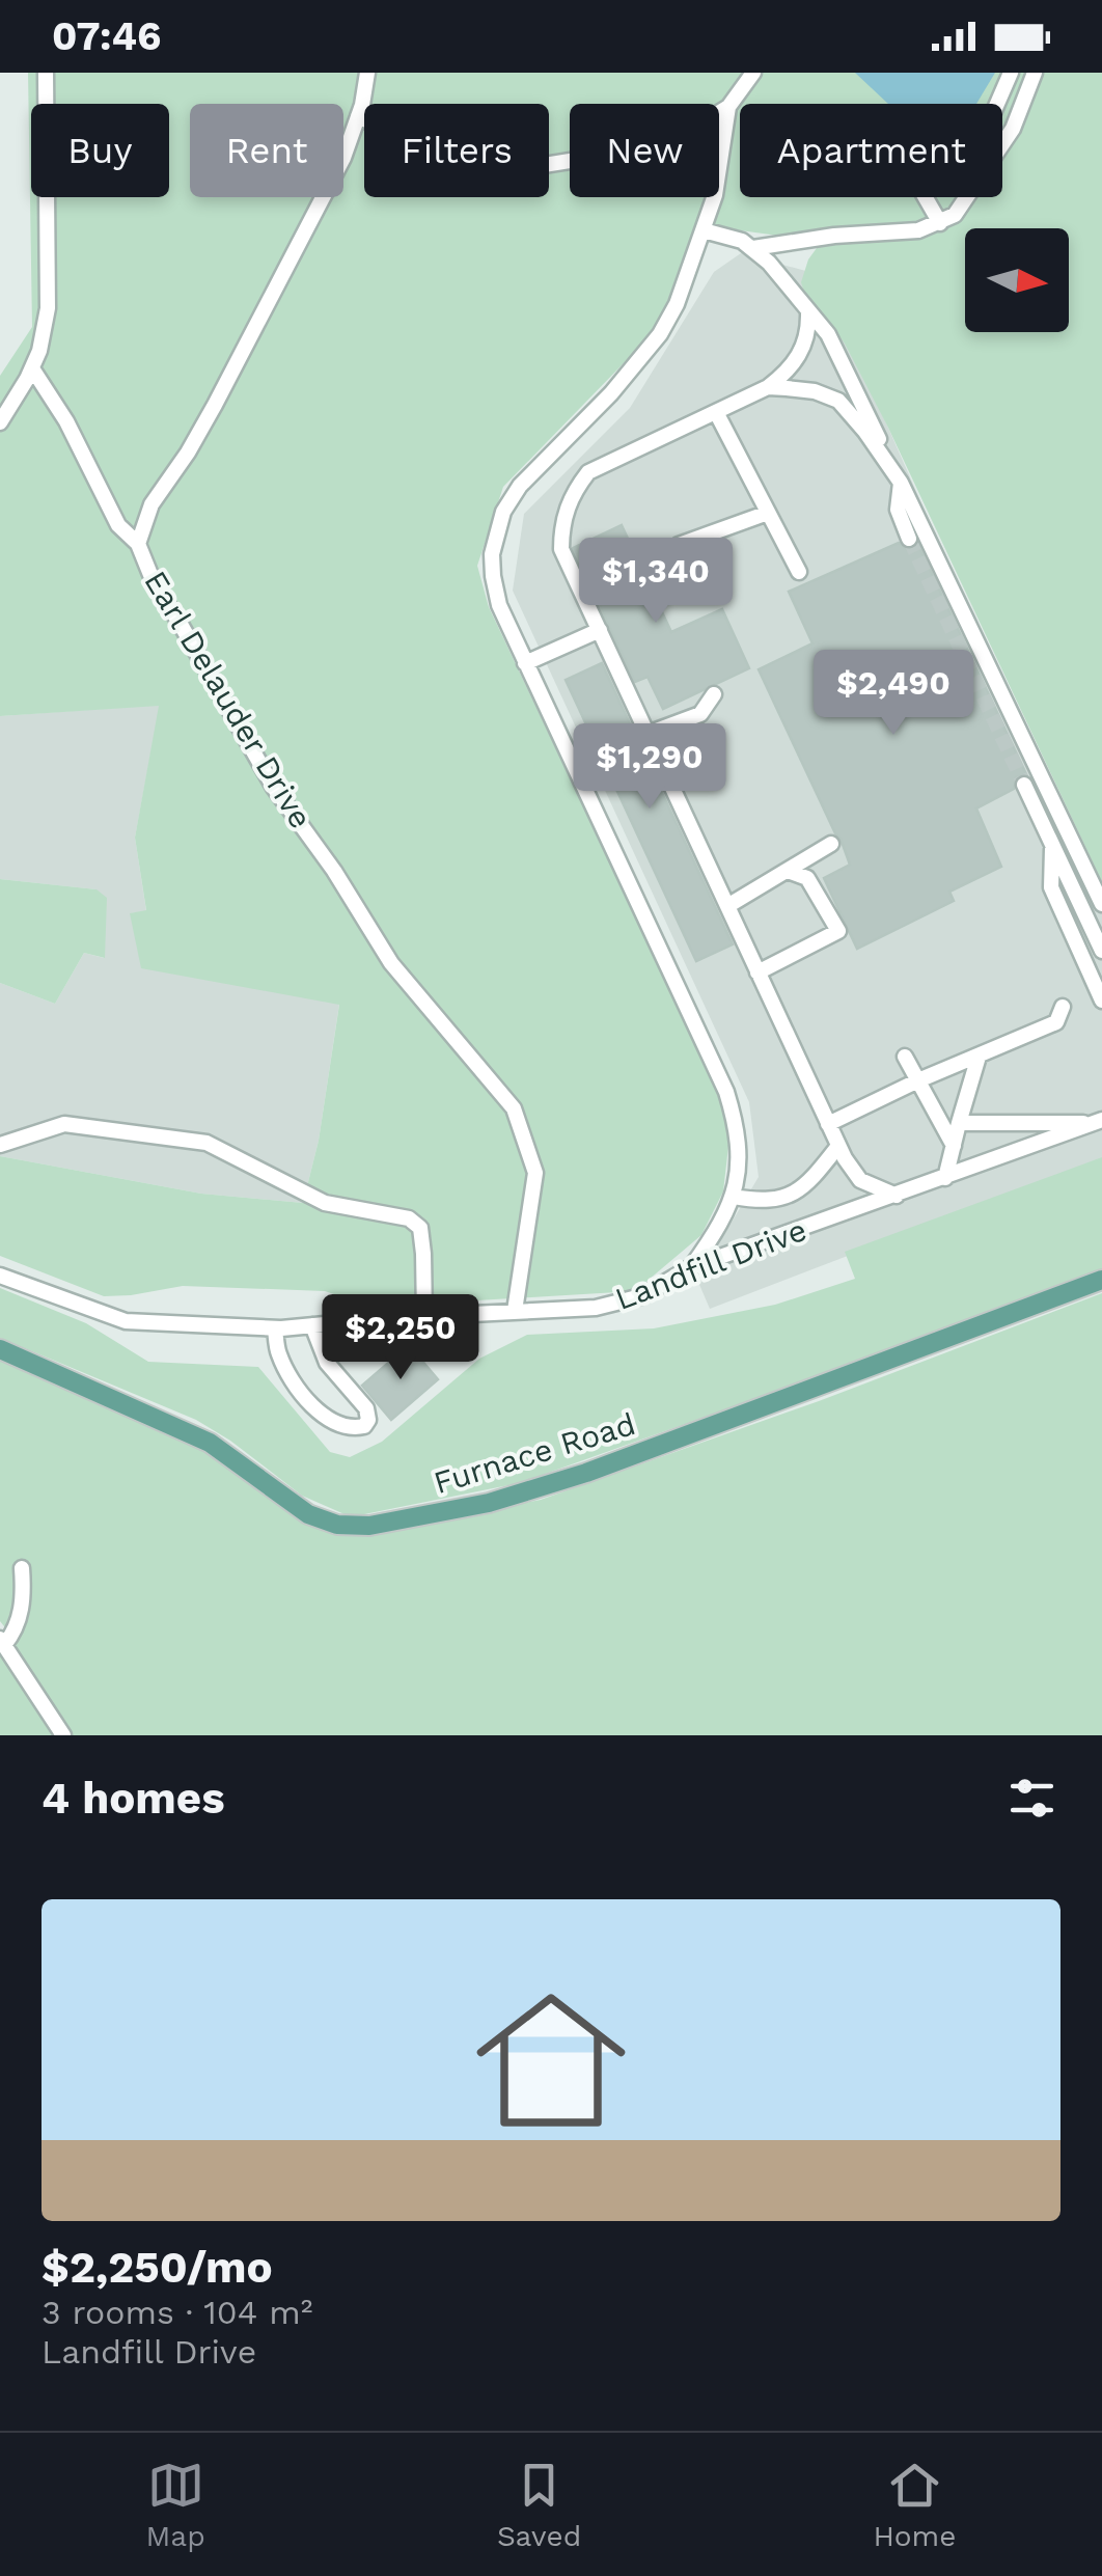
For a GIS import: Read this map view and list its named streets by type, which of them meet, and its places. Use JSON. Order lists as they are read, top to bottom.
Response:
{
  "streets": {
    "main road": ["Furnace Road"],
    "street": ["Earl Delauder Drive", "Landfill Drive"]
  },
  "crossings": [
    ["Earl Delauder Drive", "Landfill Drive"]
  ],
  "north": "right",
  "page": {
    "status": "07:46",
    "chip": [
      "Buy",
      "Rent",
      "Filters",
      "New",
      "Apartment"
    ],
    "price": [
      "$1,340",
      "$2,490",
      "$1,290",
      "$2,250"
    ],
    "heading": "4 homes",
    "list": [
      {
        "name": "$2,250/mo",
        "note": "3 rooms · 104 m² · Landfill Drive"
      }
    ],
    "tabs": ["Map", "Saved", "Home"]
  }
}
